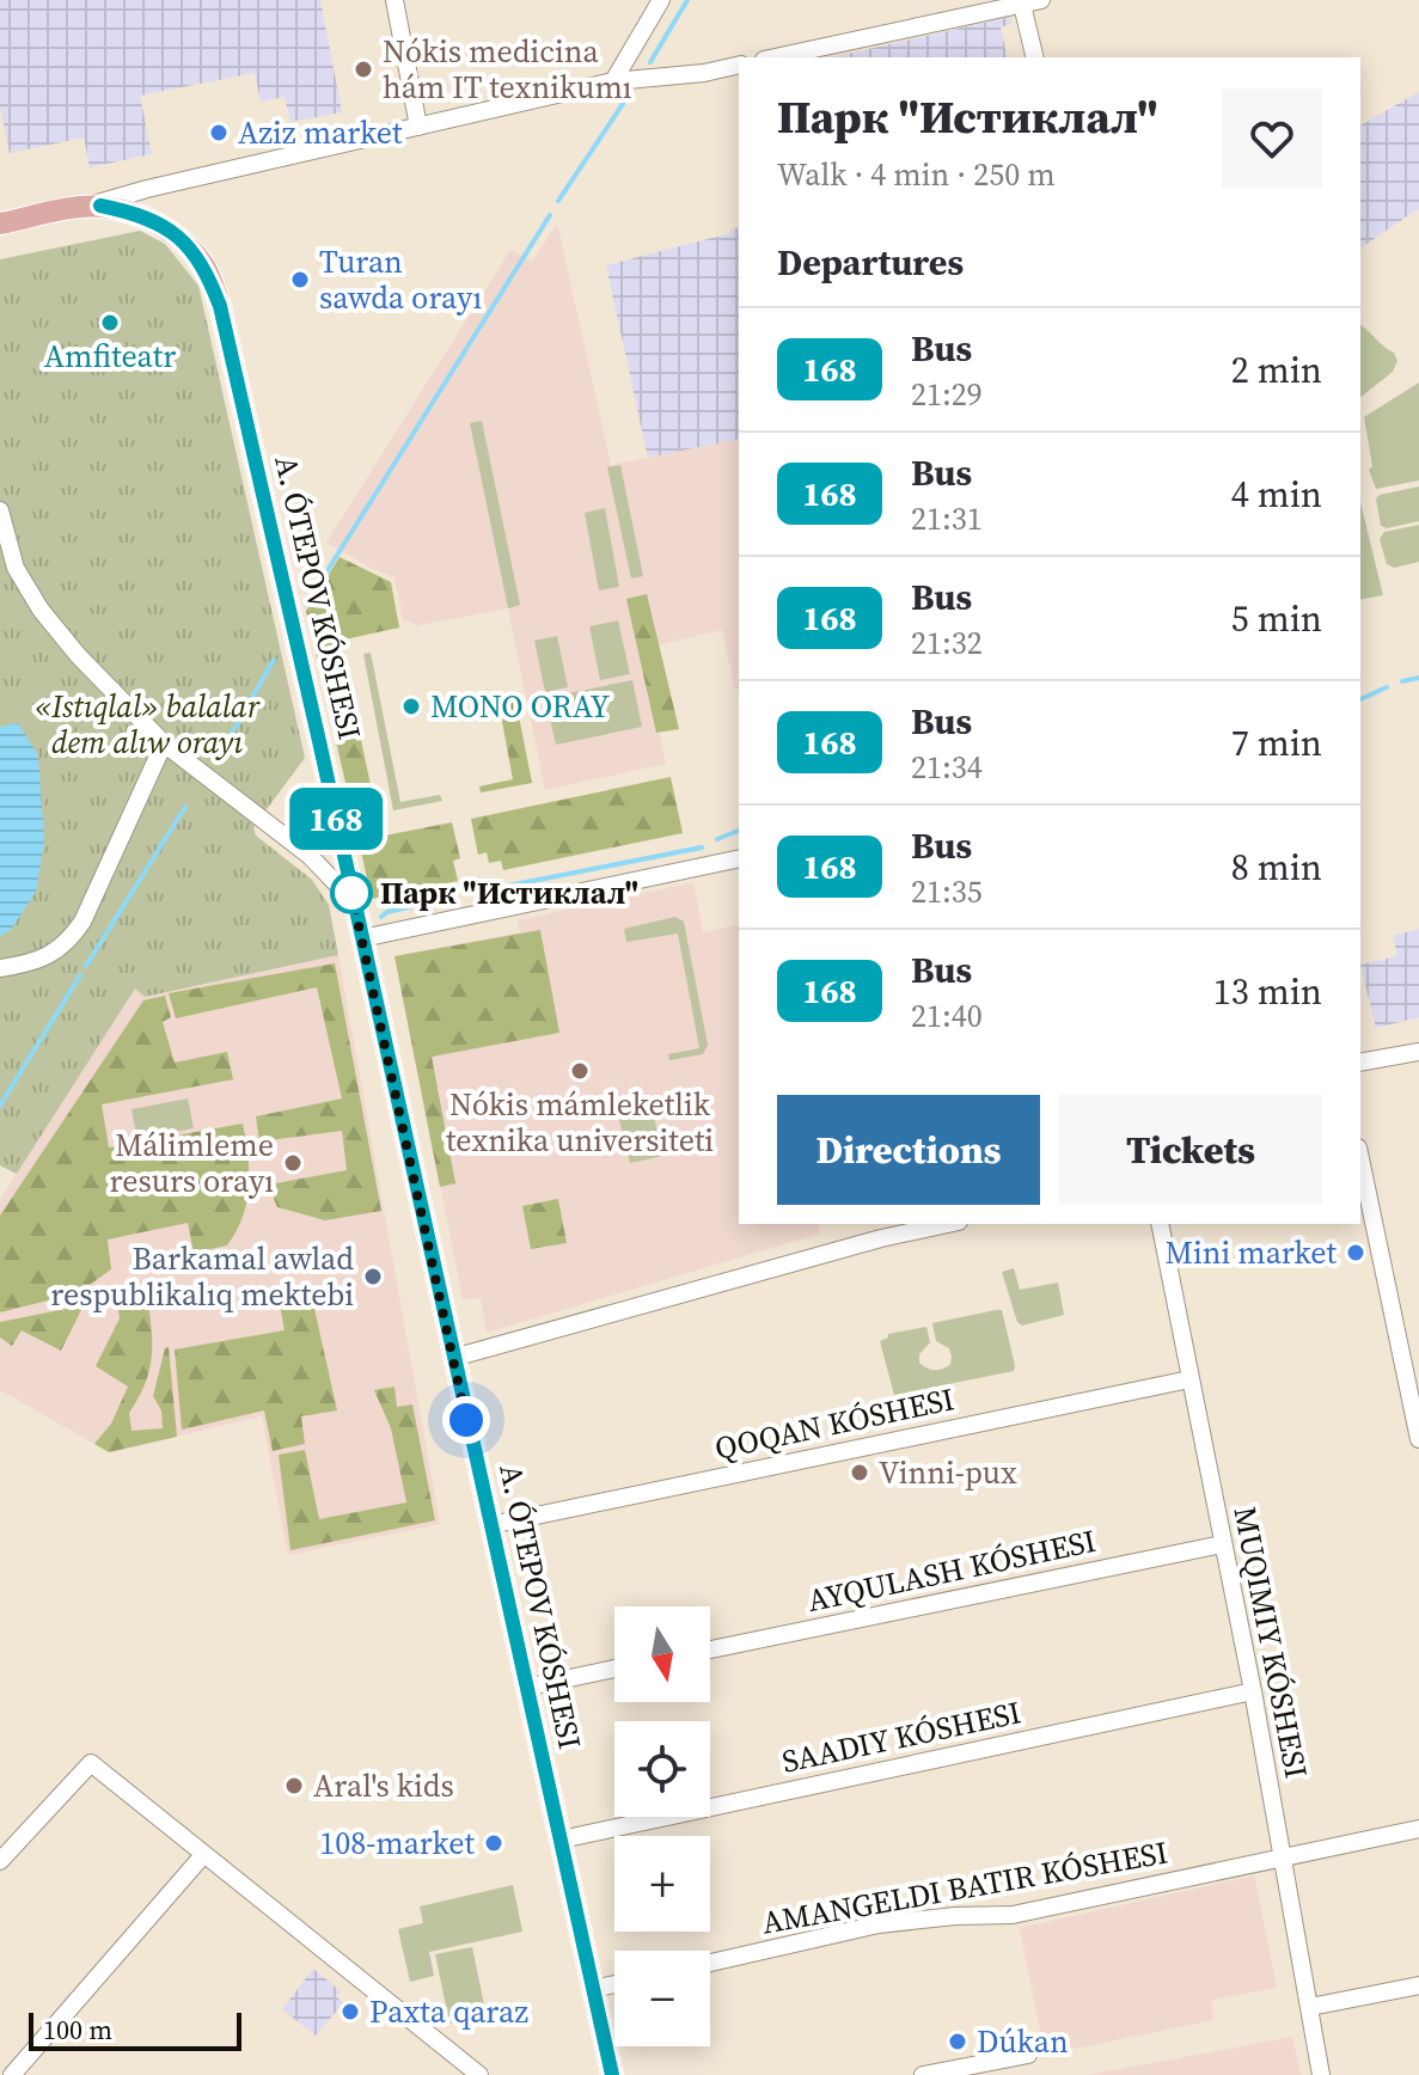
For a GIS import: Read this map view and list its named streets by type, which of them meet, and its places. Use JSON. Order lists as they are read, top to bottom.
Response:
{
  "streets": {
    "main road": ["A. ÓTEPOV KÓSHESI"],
    "street": [
      "QOQAN KÓSHESI",
      "AYQULASH KÓSHESI",
      "MUQIMIY KÓSHESI",
      "SAADIY KÓSHESI"
    ]
  },
  "crossings": [
    ["A. ÓTEPOV KÓSHESI", "QOQAN KÓSHESI"],
    ["A. ÓTEPOV KÓSHESI", "SAADIY KÓSHESI"],
    ["QOQAN KÓSHESI", "MUQIMIY KÓSHESI"],
    ["AYQULASH KÓSHESI", "MUQIMIY KÓSHESI"],
    ["MUQIMIY KÓSHESI", "SAADIY KÓSHESI"]
  ],
  "parks": ["«Istıqlal» balalar dem alıw orayı"],
  "places": [
    "Nókis medicina hám IT texnikumı",
    "Aziz market",
    "Turan sawda orayı",
    "Amfiteatr",
    "MONO ORAY",
    "Парк \"Истиклал\"",
    "Nókis mámleketlik texnika universiteti",
    "Málimleme resurs orayı",
    "Mini market",
    "Barkamal awlad respublikalıq mektebi",
    "Vinni-pux",
    "Aral's kids",
    "108-market",
    "Paxta qaraz",
    "Dúkan"
  ],
  "lines": ["bus line 168"],
  "scale_bar": "100 m",
  "north": "bottom",
  "page": {
    "on_map": "168",
    "heading": [
      ["Парк \"Истиклал\"", "Walk · 4 min · 250 m"],
      "Departures"
    ],
    "list": [
      {
        "mark": "168",
        "name": "Bus",
        "note": "21:29",
        "value": "2 min"
      },
      {
        "mark": "168",
        "name": "Bus",
        "note": "21:31",
        "value": "4 min"
      },
      {
        "mark": "168",
        "name": "Bus",
        "note": "21:32",
        "value": "5 min"
      },
      {
        "mark": "168",
        "name": "Bus",
        "note": "21:34",
        "value": "7 min"
      },
      {
        "mark": "168",
        "name": "Bus",
        "note": "21:35",
        "value": "8 min"
      },
      {
        "mark": "168",
        "name": "Bus",
        "note": "21:40",
        "value": "13 min"
      }
    ],
    "buttons": ["Directions", "Tickets"],
    "map_buttons": ["+", "−"],
    "scale": "100 m"
  }
}
